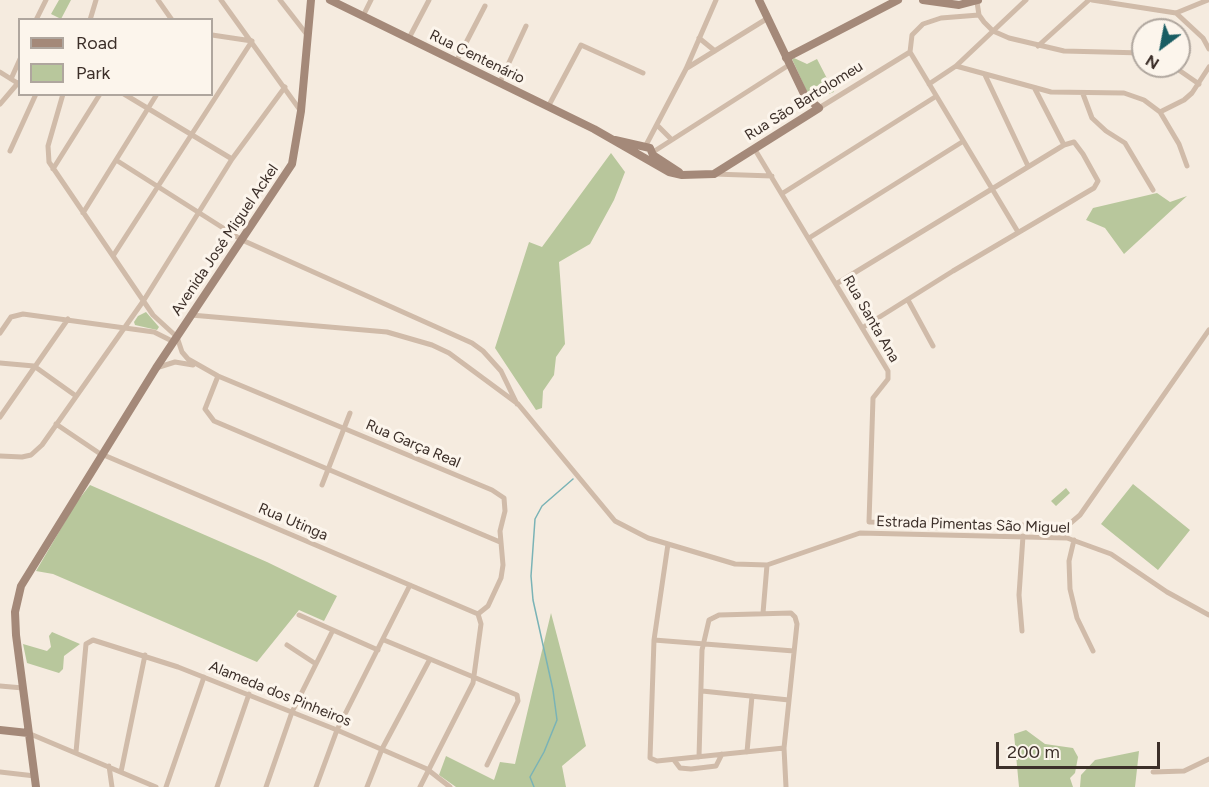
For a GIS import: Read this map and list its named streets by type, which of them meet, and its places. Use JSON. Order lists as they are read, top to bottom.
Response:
{
  "streets": {
    "street": [
      "Rua Centenário",
      "Rua São Bartolomeu",
      "Avenida José Miguel Ackel",
      "Rua Santa Ana",
      "Rua Garça Real",
      "Rua Utinga",
      "Estrada Pimentas São Miguel",
      "Alameda dos Pinheiros"
    ]
  },
  "crossings": [
    ["Rua Centenário", "Rua São Bartolomeu"],
    ["Rua Centenário", "Avenida José Miguel Ackel"],
    ["Rua Centenário", "Rua Santa Ana"],
    ["Rua São Bartolomeu", "Rua Santa Ana"],
    ["Avenida José Miguel Ackel", "Rua Utinga"],
    ["Rua Santa Ana", "Estrada Pimentas São Miguel"],
    ["Rua Garça Real", "Rua Utinga"]
  ],
  "legend": ["Road", "Park"],
  "scale_bar": "200 m",
  "north": "bottom left"
}
